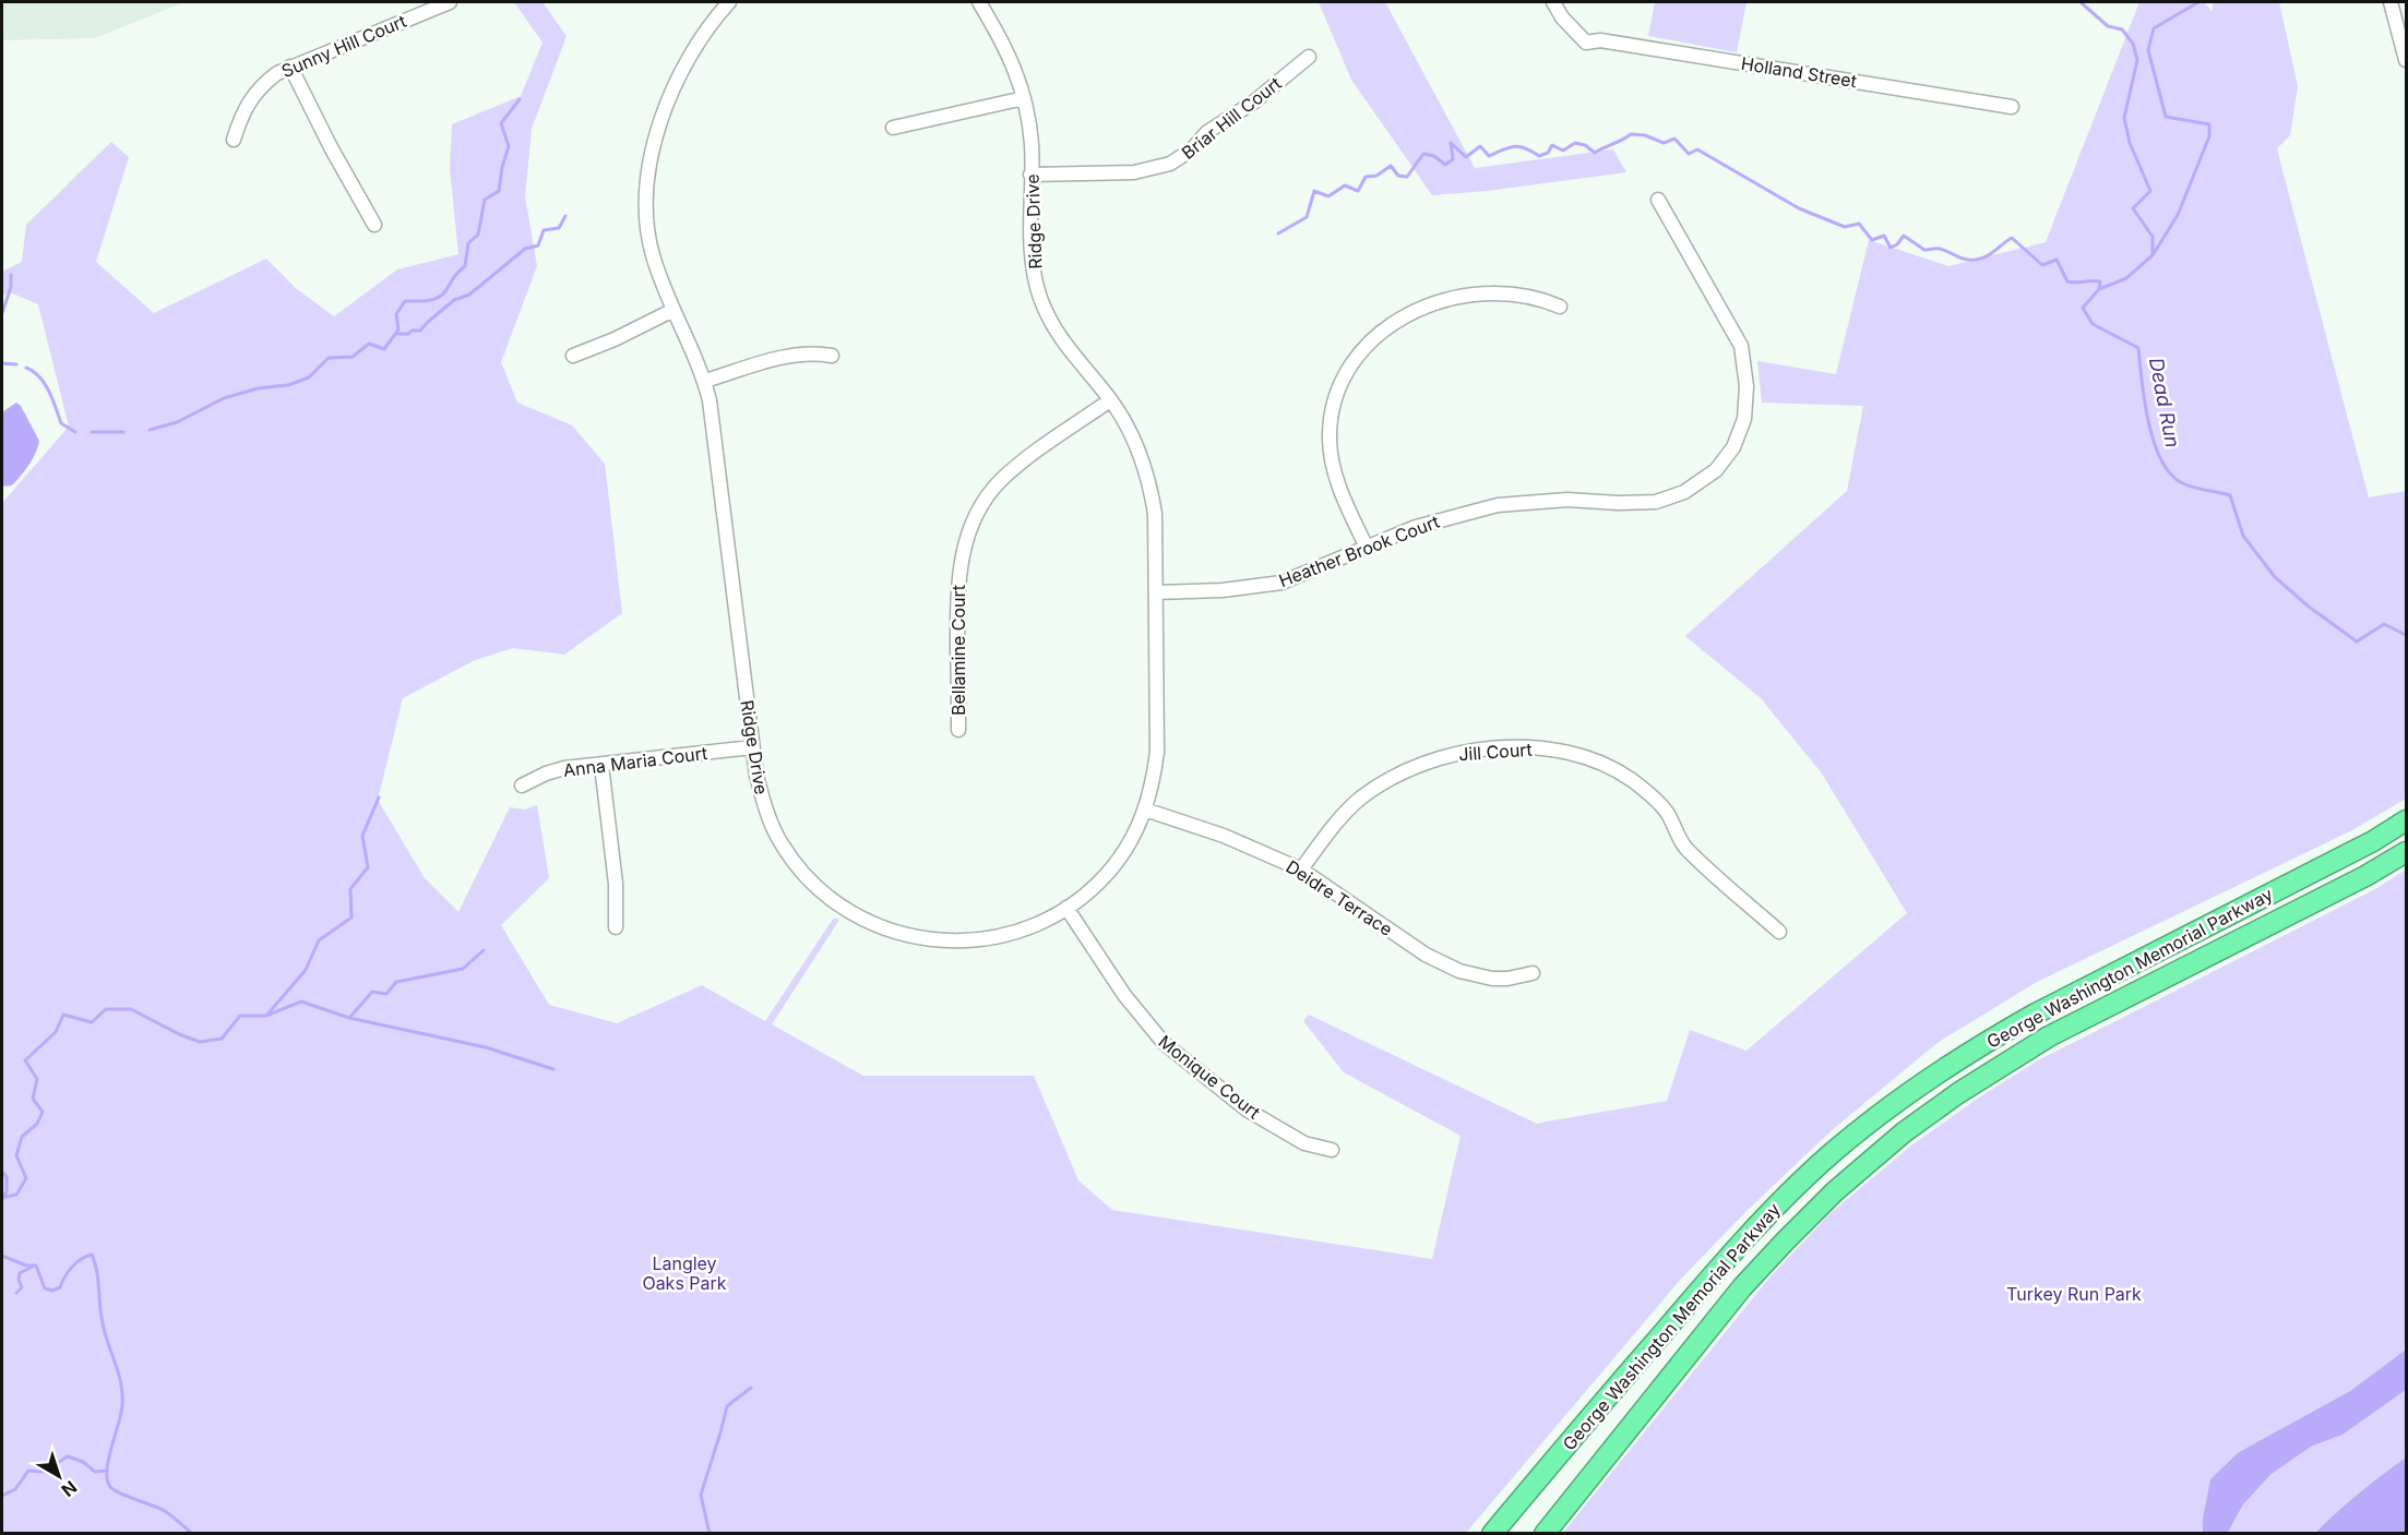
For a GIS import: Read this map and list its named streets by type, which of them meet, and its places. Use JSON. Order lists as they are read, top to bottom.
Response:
{
  "streets": {
    "highway": ["George Washington Memorial Parkway"],
    "street": [
      "Sunny Hill Court",
      "Holland Street",
      "Briar Hill Court",
      "Ridge Drive",
      "Heather Brook Court",
      "Bellamine Court",
      "Jill Court",
      "Anna Maria Court",
      "Deidre Terrace",
      "Monique Court"
    ]
  },
  "crossings": [
    ["Briar Hill Court", "Ridge Drive"],
    ["Ridge Drive", "Heather Brook Court"],
    ["Ridge Drive", "Bellamine Court"],
    ["Ridge Drive", "Anna Maria Court"],
    ["Ridge Drive", "Deidre Terrace"],
    ["Ridge Drive", "Monique Court"],
    ["Jill Court", "Deidre Terrace"]
  ],
  "water": ["Dead Run"],
  "parks": ["Langley Oaks Park", "Turkey Run Park"],
  "north": "bottom right"
}
